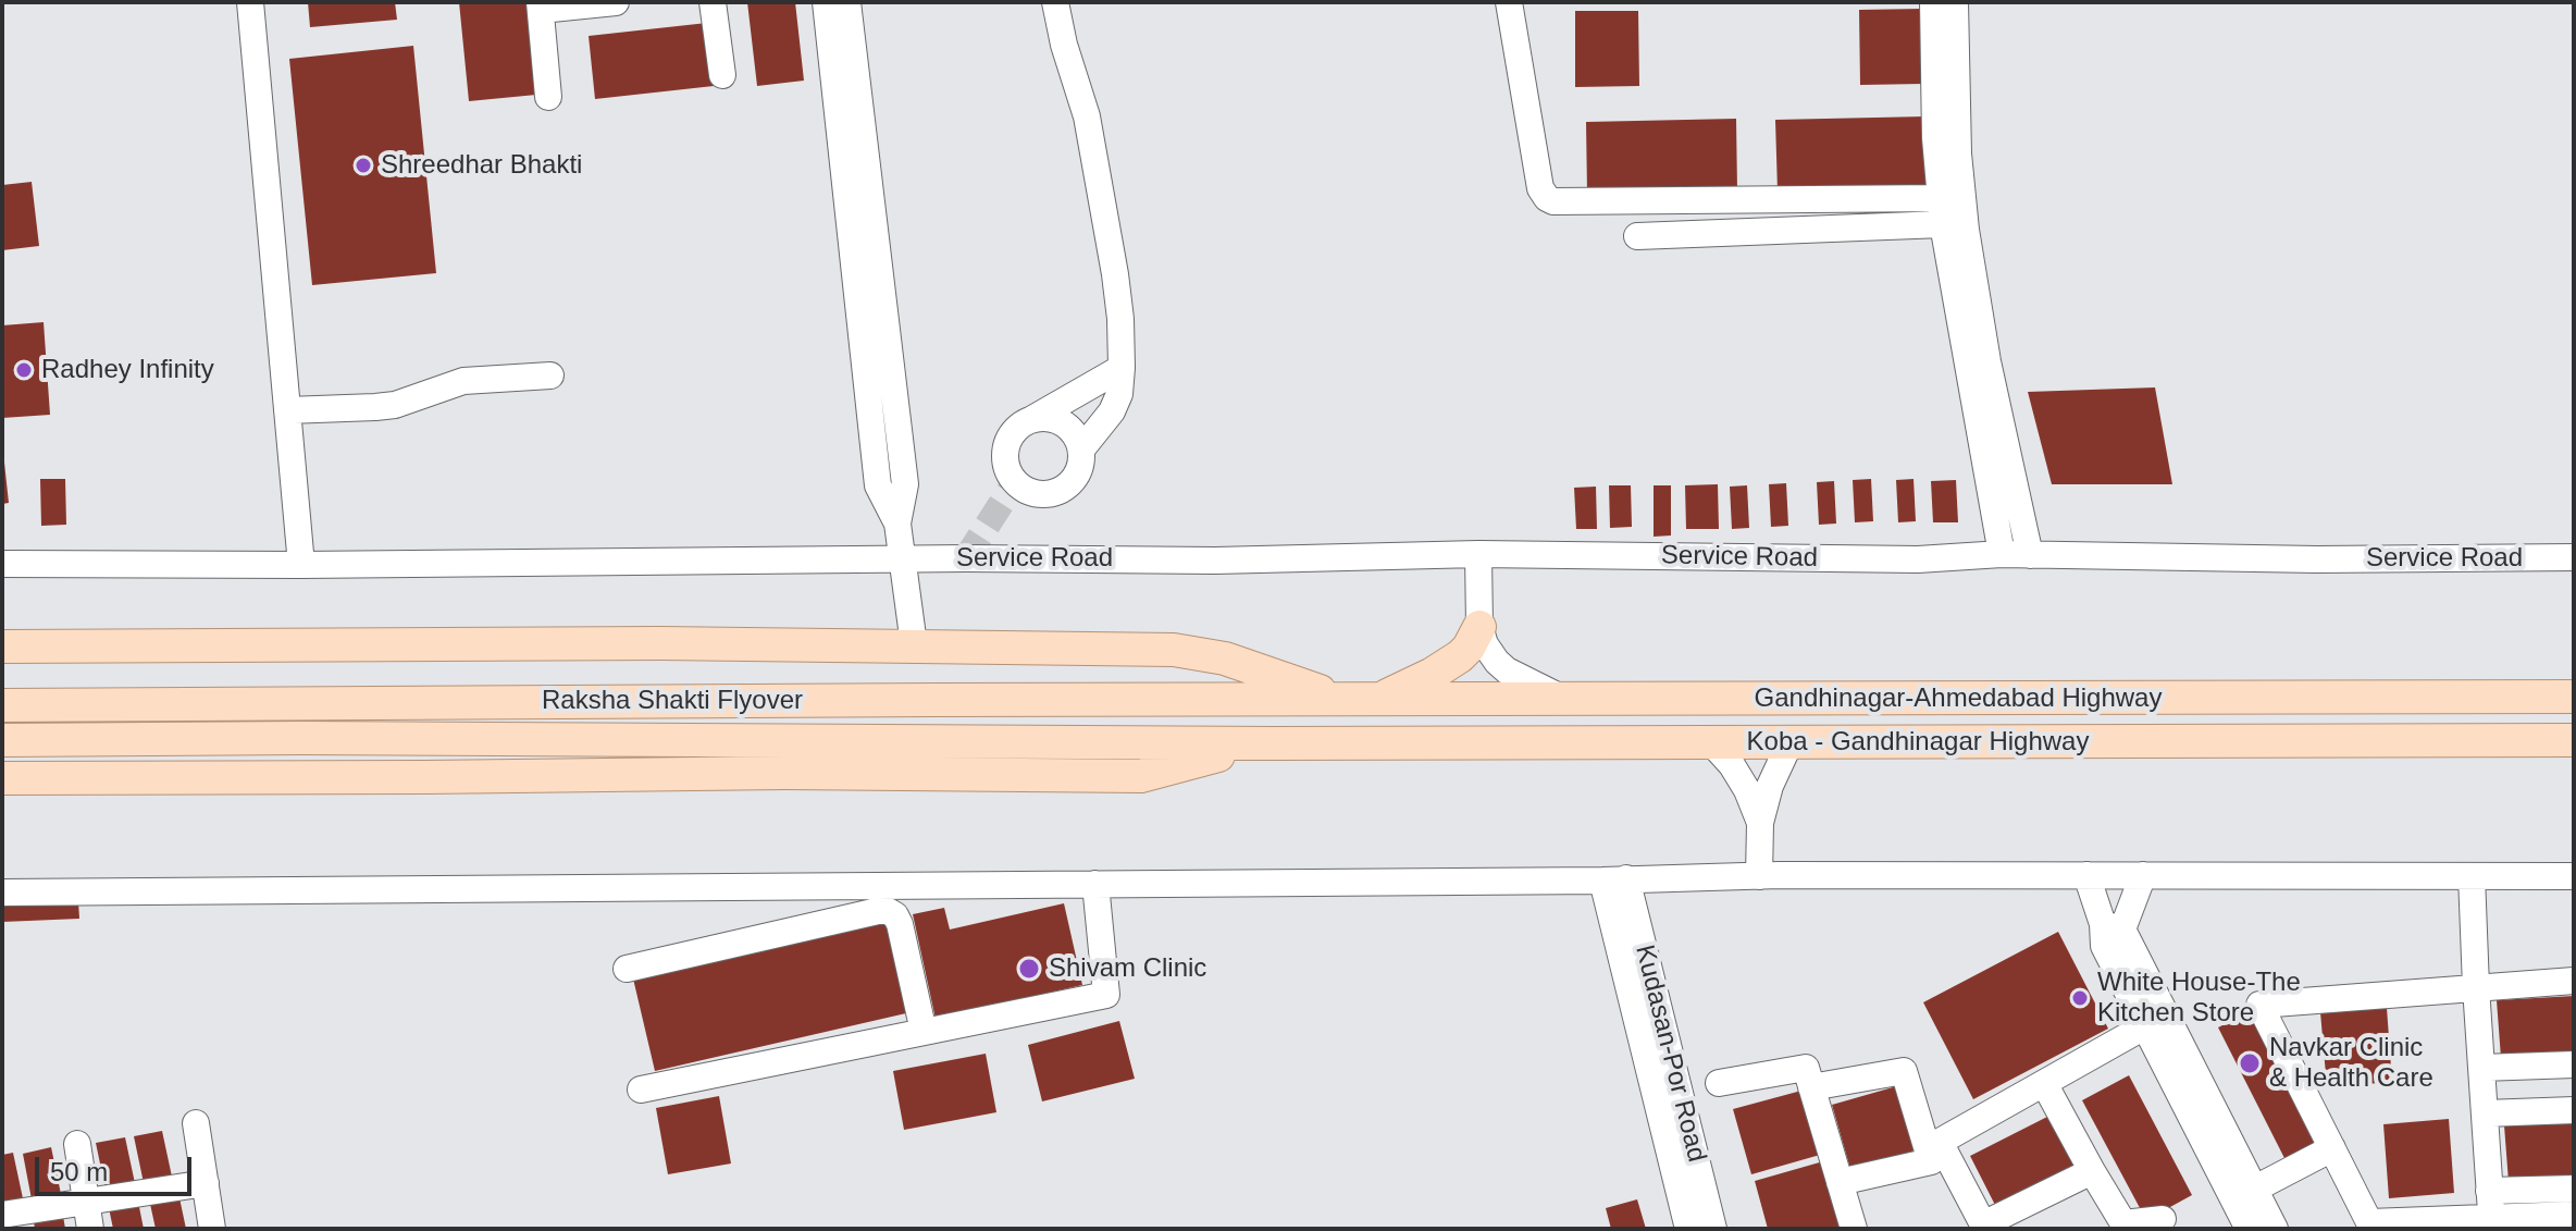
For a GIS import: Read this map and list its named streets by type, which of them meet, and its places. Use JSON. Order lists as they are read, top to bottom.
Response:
{
  "streets": {
    "main road": ["Gandhinagar-Ahmedabad Highway", "Raksha Shakti Flyover", "Koba - Gandhinagar Highway"],
    "street": ["Service Road", "Kudasan-Por Road"]
  },
  "crossings": [
    ["Gandhinagar-Ahmedabad Highway", "Raksha Shakti Flyover"],
    ["Raksha Shakti Flyover", "Koba - Gandhinagar Highway"]
  ],
  "places": [
    "Shreedhar Bhakti",
    "Radhey Infinity",
    "Shivam Clinic",
    "White House-The Kitchen Store",
    "Navkar Clinic & Health Care"
  ],
  "scale_bar": "50 m"
}
